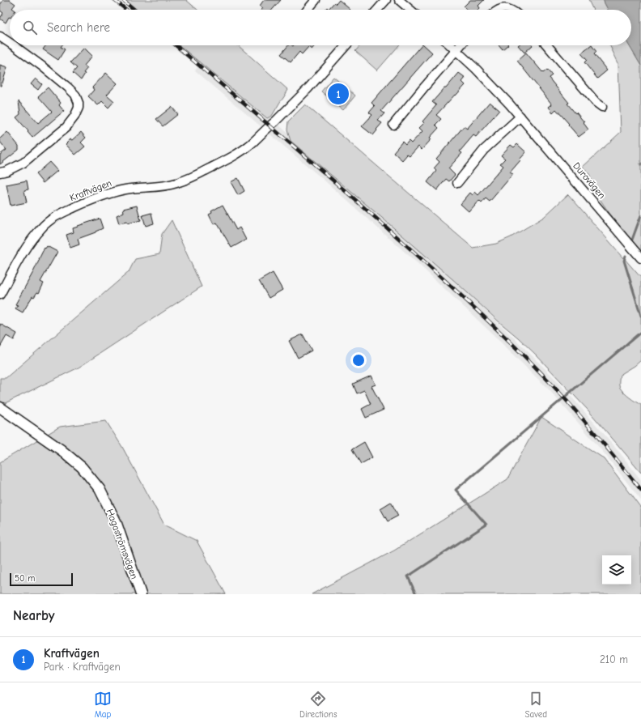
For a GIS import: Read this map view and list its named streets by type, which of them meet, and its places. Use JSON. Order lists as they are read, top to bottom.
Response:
{
  "streets": {
    "street": ["Durovägen", "Kraftvägen", "Hagaströmsvägen"]
  },
  "scale_bar": "50 m",
  "page": {
    "search": "Search here",
    "pins": "1",
    "scale": "50 m",
    "heading": "Nearby",
    "list": [
      {
        "mark": "1",
        "name": "Kraftvägen",
        "note": "Park · Kraftvägen",
        "value": "210 m"
      }
    ],
    "nav": ["Map", "Directions", "Saved"]
  }
}
